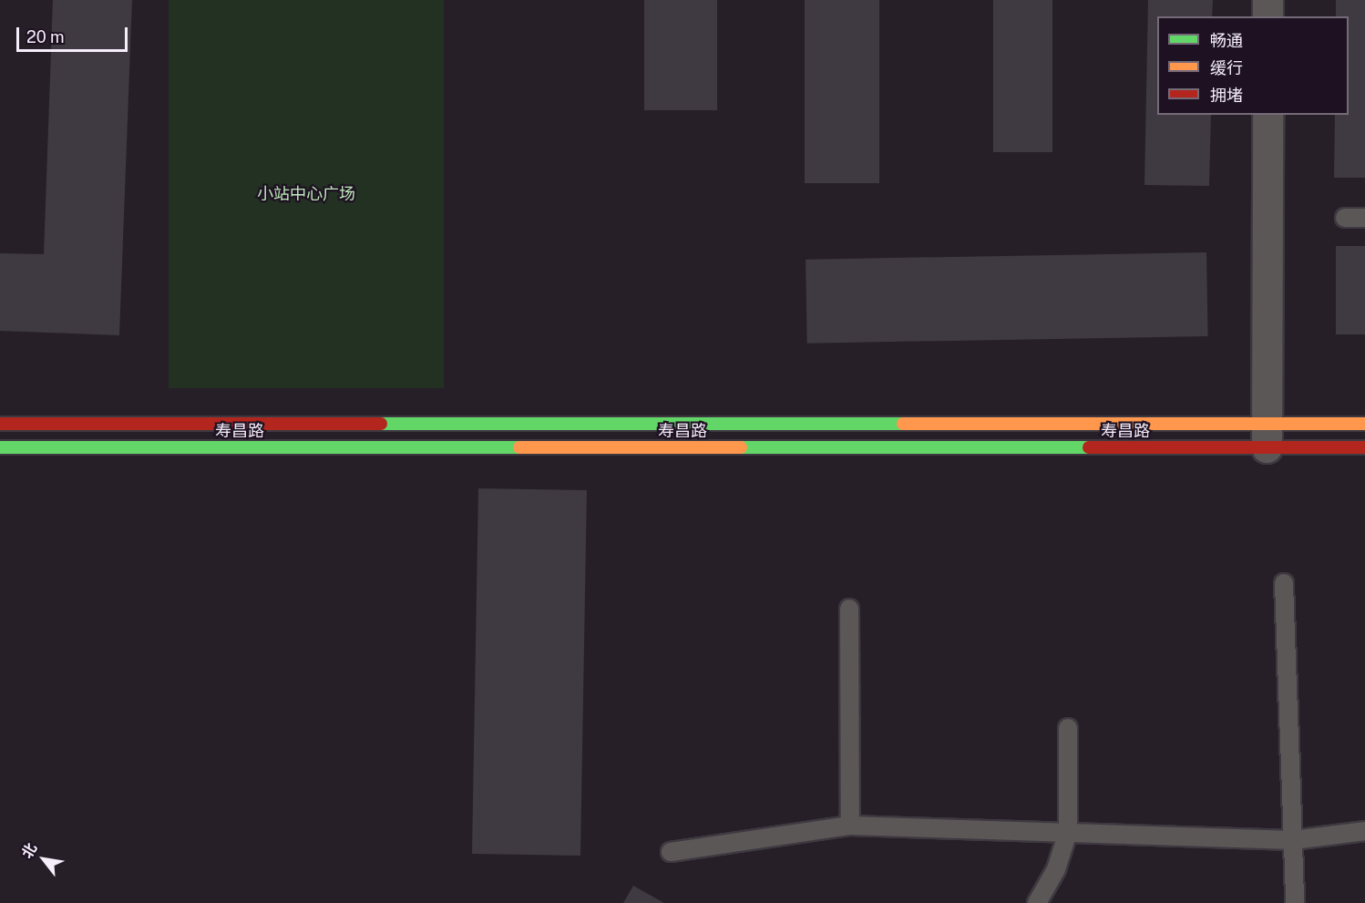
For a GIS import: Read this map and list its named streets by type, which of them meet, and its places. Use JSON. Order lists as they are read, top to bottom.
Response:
{
  "streets": {
    "street": ["寿昌路"]
  },
  "parks": ["小站中心广场"],
  "legend": ["畅通", "缓行", "拥堵"],
  "scale_bar": "20 m",
  "north": "top left"
}
